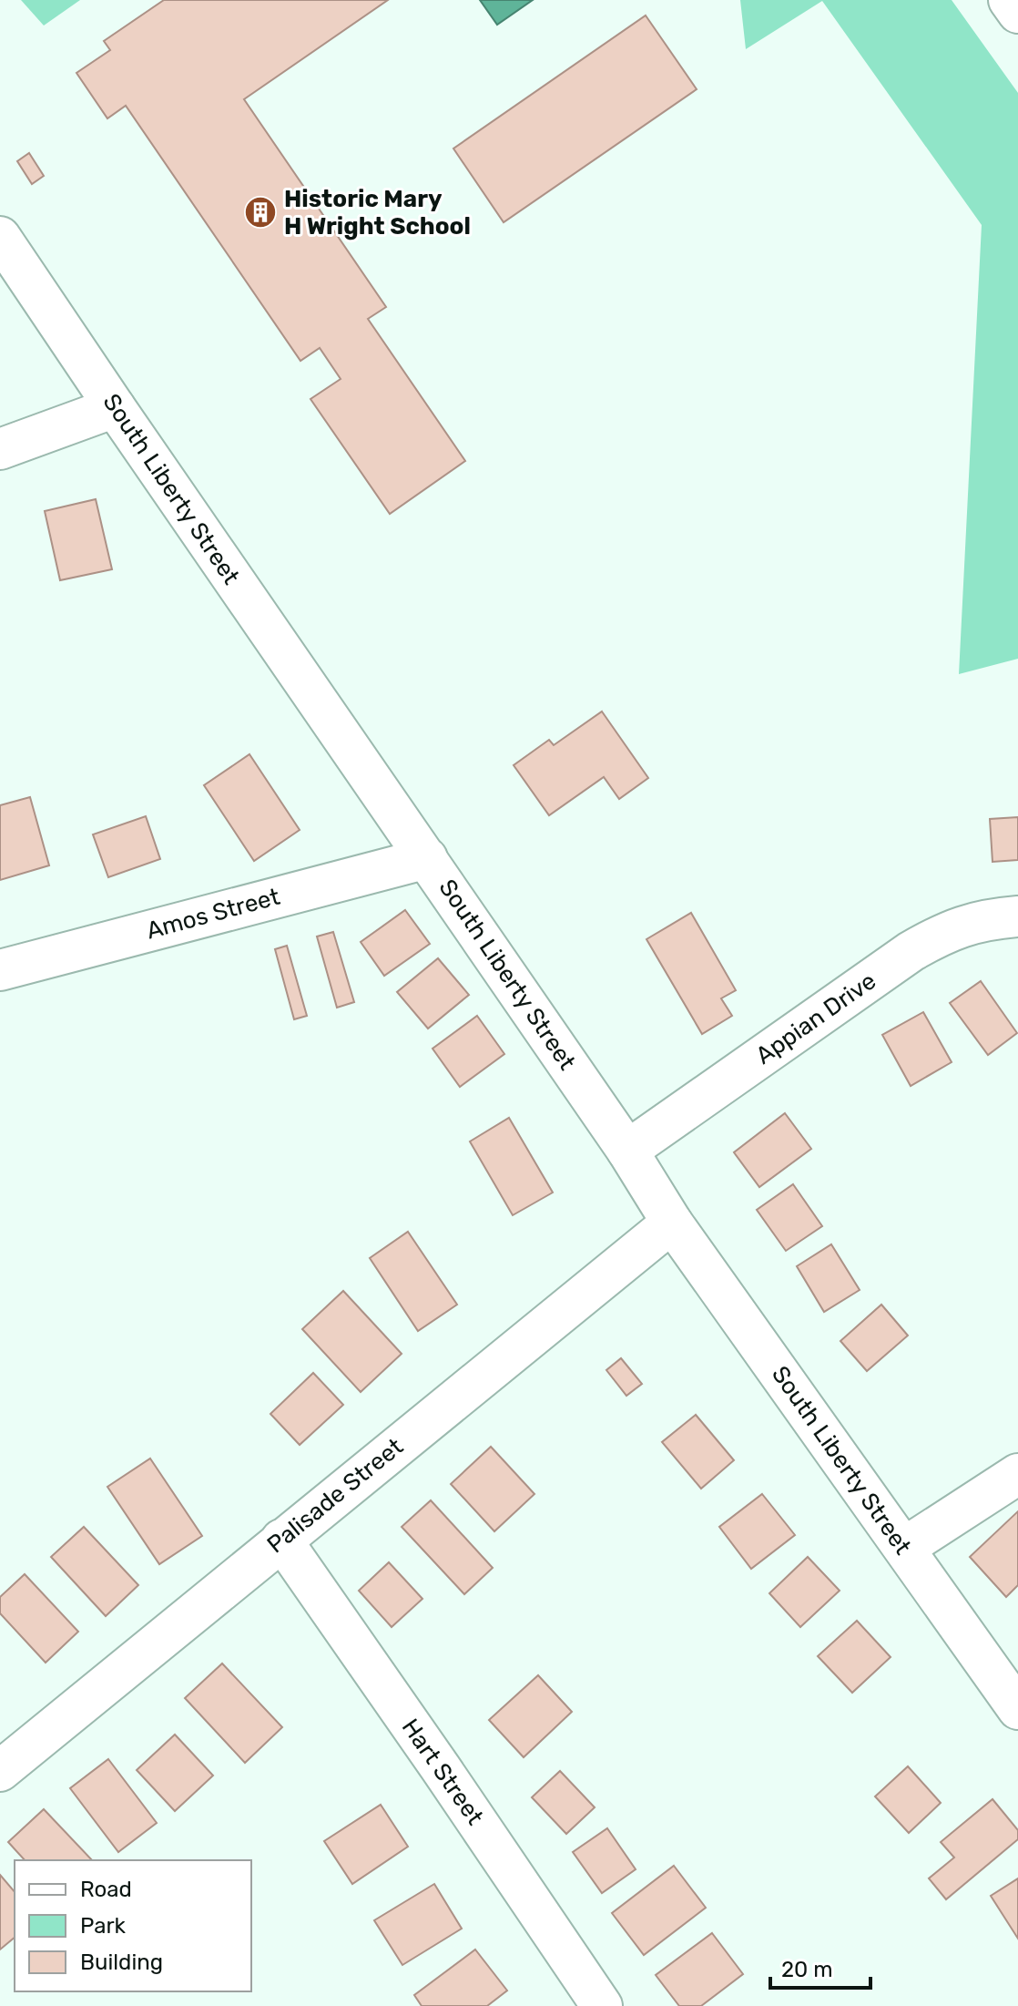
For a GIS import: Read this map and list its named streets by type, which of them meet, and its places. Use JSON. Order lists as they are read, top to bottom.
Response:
{
  "streets": {
    "street": [
      "South Liberty Street",
      "Amos Street",
      "Appian Drive",
      "Palisade Street",
      "Hart Street"
    ]
  },
  "crossings": [
    ["South Liberty Street", "Amos Street"],
    ["South Liberty Street", "Appian Drive"],
    ["South Liberty Street", "Palisade Street"],
    ["Palisade Street", "Hart Street"]
  ],
  "places": {
    "building": ["Historic Mary H Wright School"]
  },
  "legend": ["Road", "Park", "Building"],
  "scale_bar": "20 m"
}
